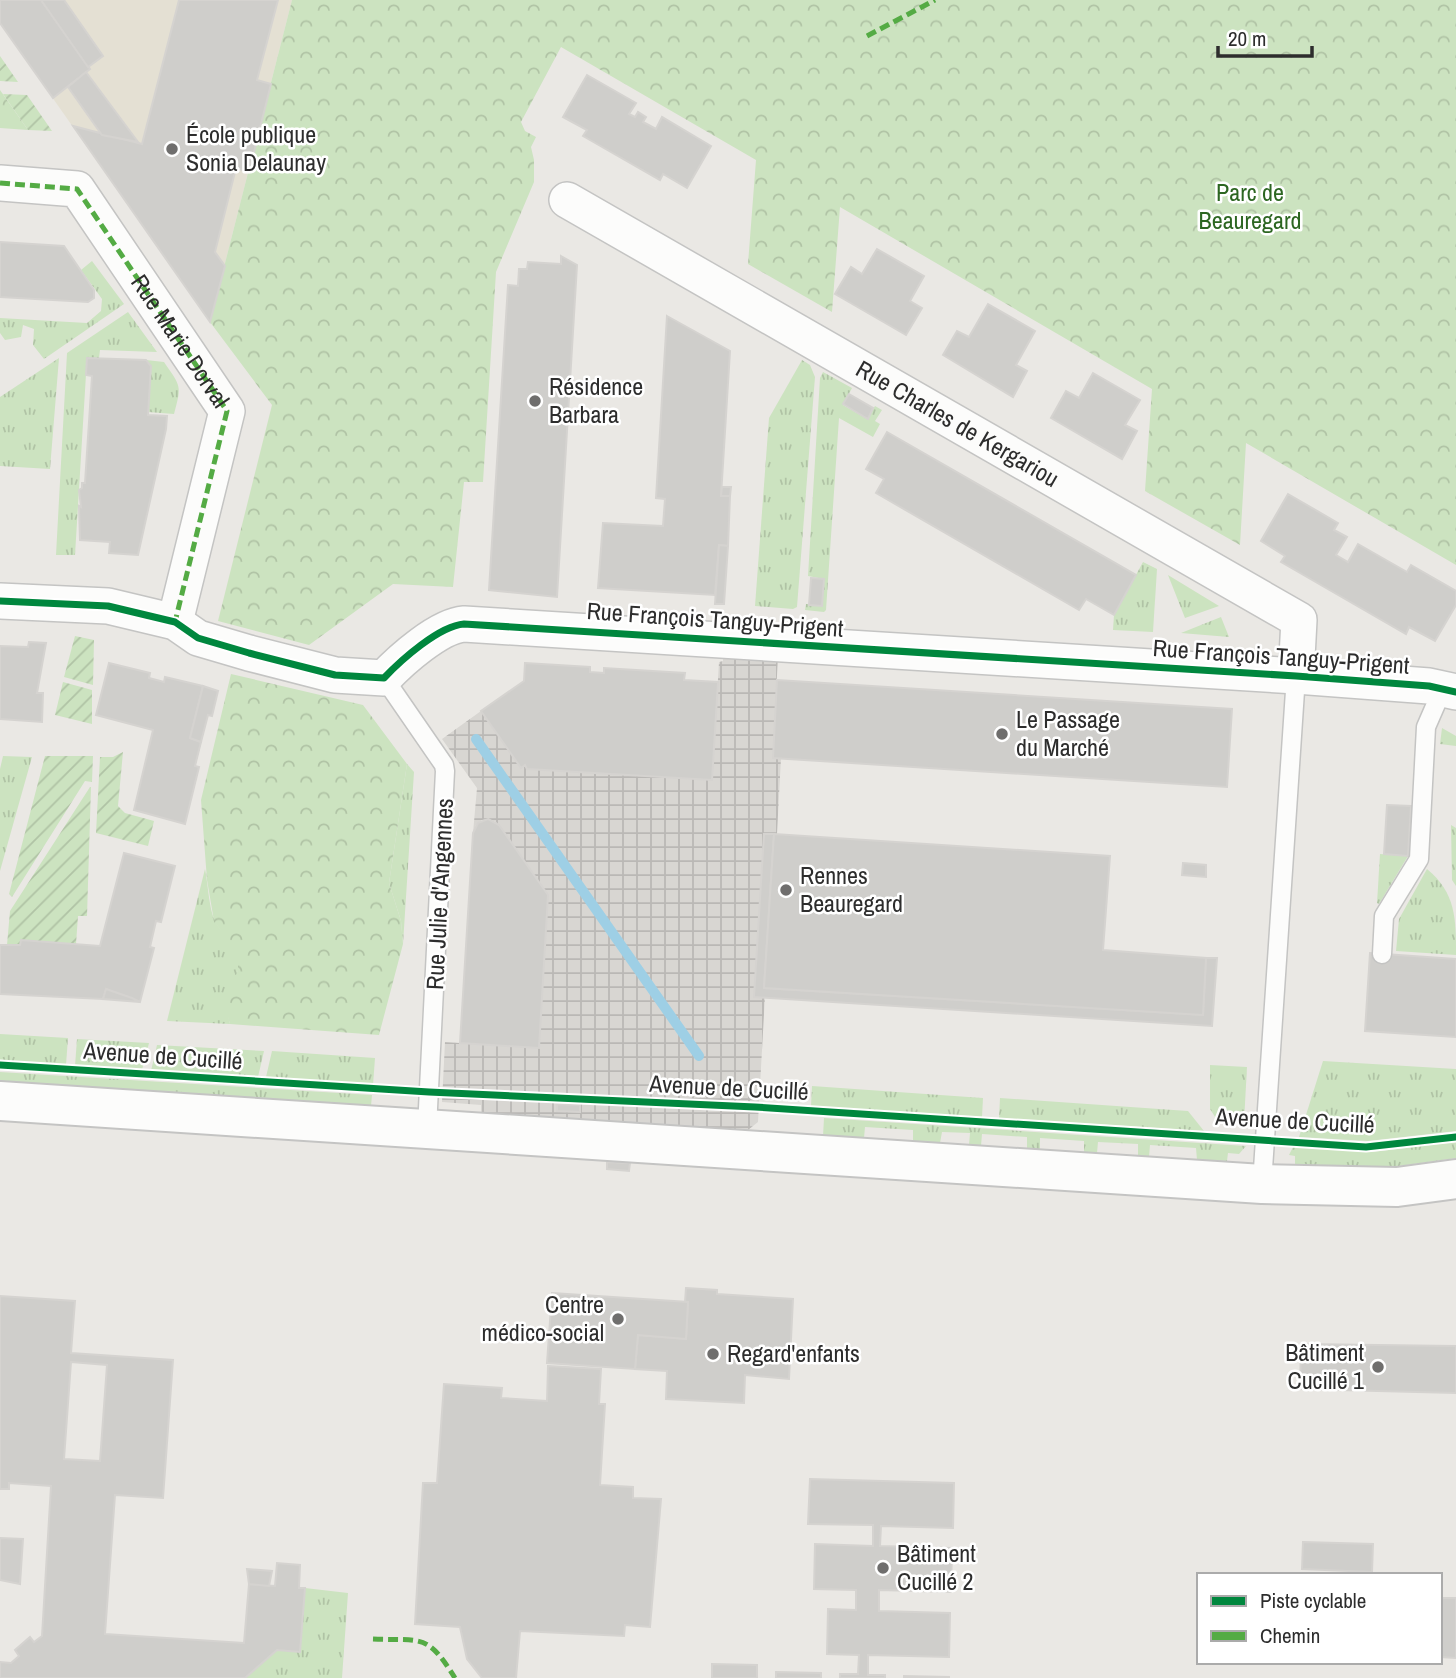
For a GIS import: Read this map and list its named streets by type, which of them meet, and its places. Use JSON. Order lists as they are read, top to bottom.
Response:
{
  "streets": {
    "street": ["Rue Marie Dorval", "Rue Charles de Kergariou", "Rue François Tanguy-Prigent"],
    "lane": ["Rue Julie d'Angennes"],
    "cycle path": ["Avenue de Cucillé"]
  },
  "crossings": [
    ["Rue Charles de Kergariou", "Rue François Tanguy-Prigent"],
    ["Rue François Tanguy-Prigent", "Rue Julie d'Angennes"]
  ],
  "parks": ["Parc de Beauregard"],
  "places": [
    "École publique Sonia Delaunay",
    "Résidence Barbara",
    "Le Passage du Marché",
    "Rennes Beauregard",
    "Centre médico-social",
    "Regard'enfants",
    "Bâtiment Cucillé 1",
    "Bâtiment Cucillé 2"
  ],
  "legend": ["Piste cyclable", "Chemin"],
  "scale_bar": "20 m"
}
